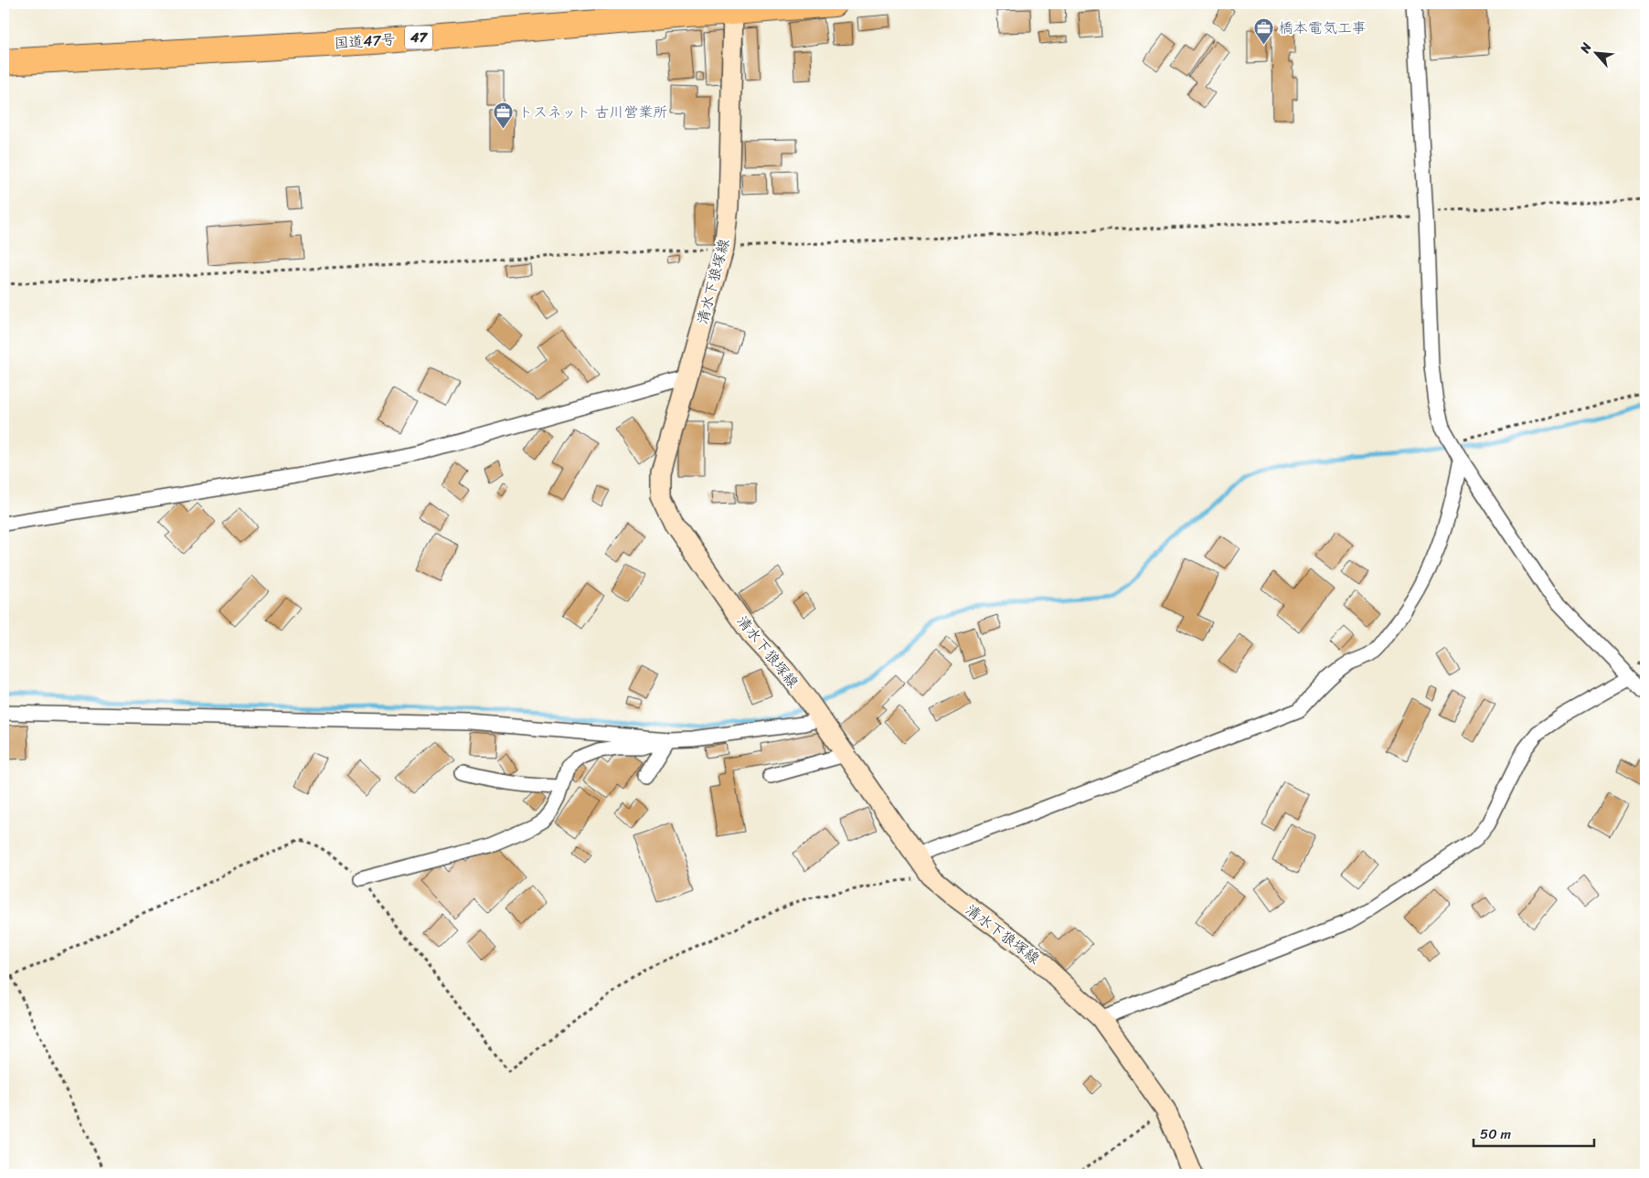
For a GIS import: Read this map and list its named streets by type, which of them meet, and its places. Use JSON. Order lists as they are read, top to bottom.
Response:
{
  "streets": {
    "highway": ["47", "国道47号"],
    "main road": ["清水下狼塚線"]
  },
  "crossings": [
    ["国道47号", "清水下狼塚線"]
  ],
  "places": {
    "office": ["橋本電気工事", "トスネット 古川営業所"]
  },
  "scale_bar": "50 m",
  "north": "top left"
}
